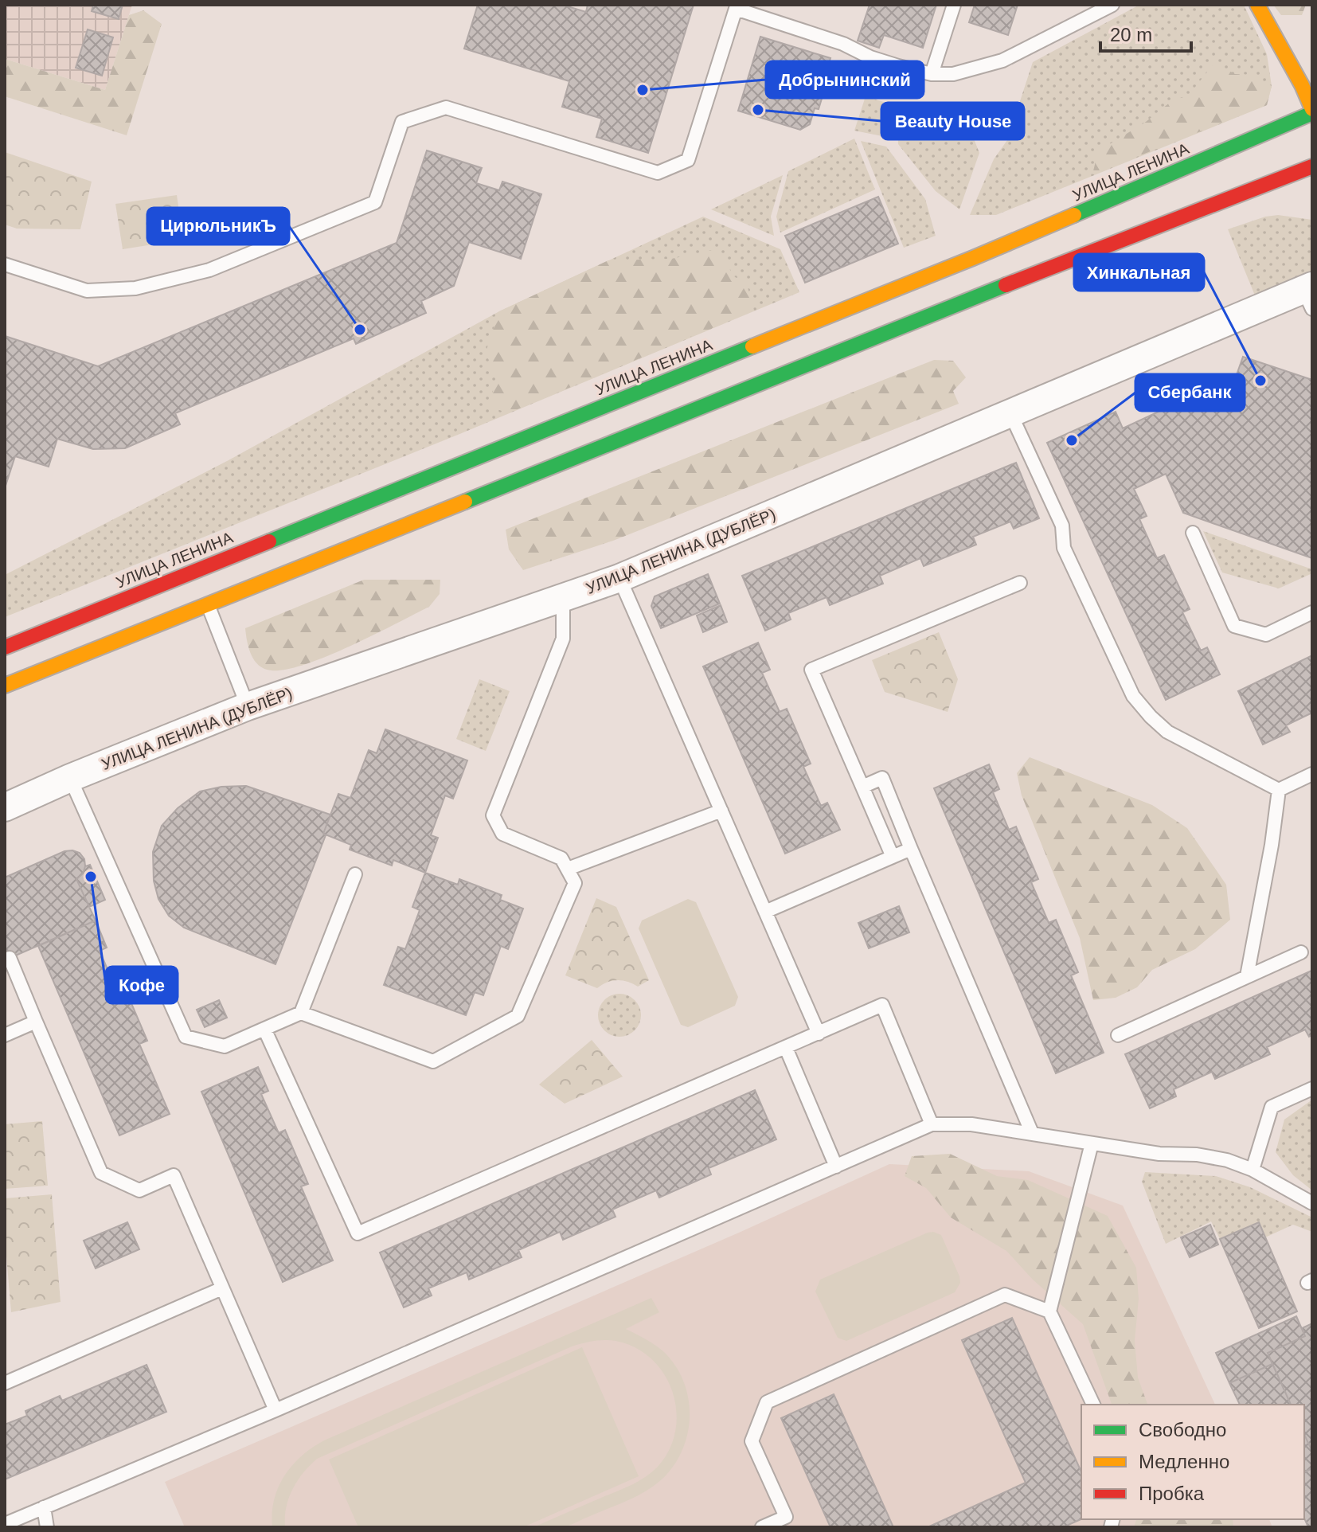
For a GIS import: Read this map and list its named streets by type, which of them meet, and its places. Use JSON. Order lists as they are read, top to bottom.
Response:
{
  "streets": {
    "main road": ["УЛИЦА ЛЕНИНА"],
    "street": ["УЛИЦА ЛЕНИНА (ДУБЛЁР)"]
  },
  "places": [
    "Добрынинский",
    "Beauty House",
    "ЦирюльникЪ",
    "Хинкальная",
    "Сбербанк",
    "Кофе"
  ],
  "legend": ["Свободно", "Медленно", "Пробка"],
  "scale_bar": "20 m"
}
